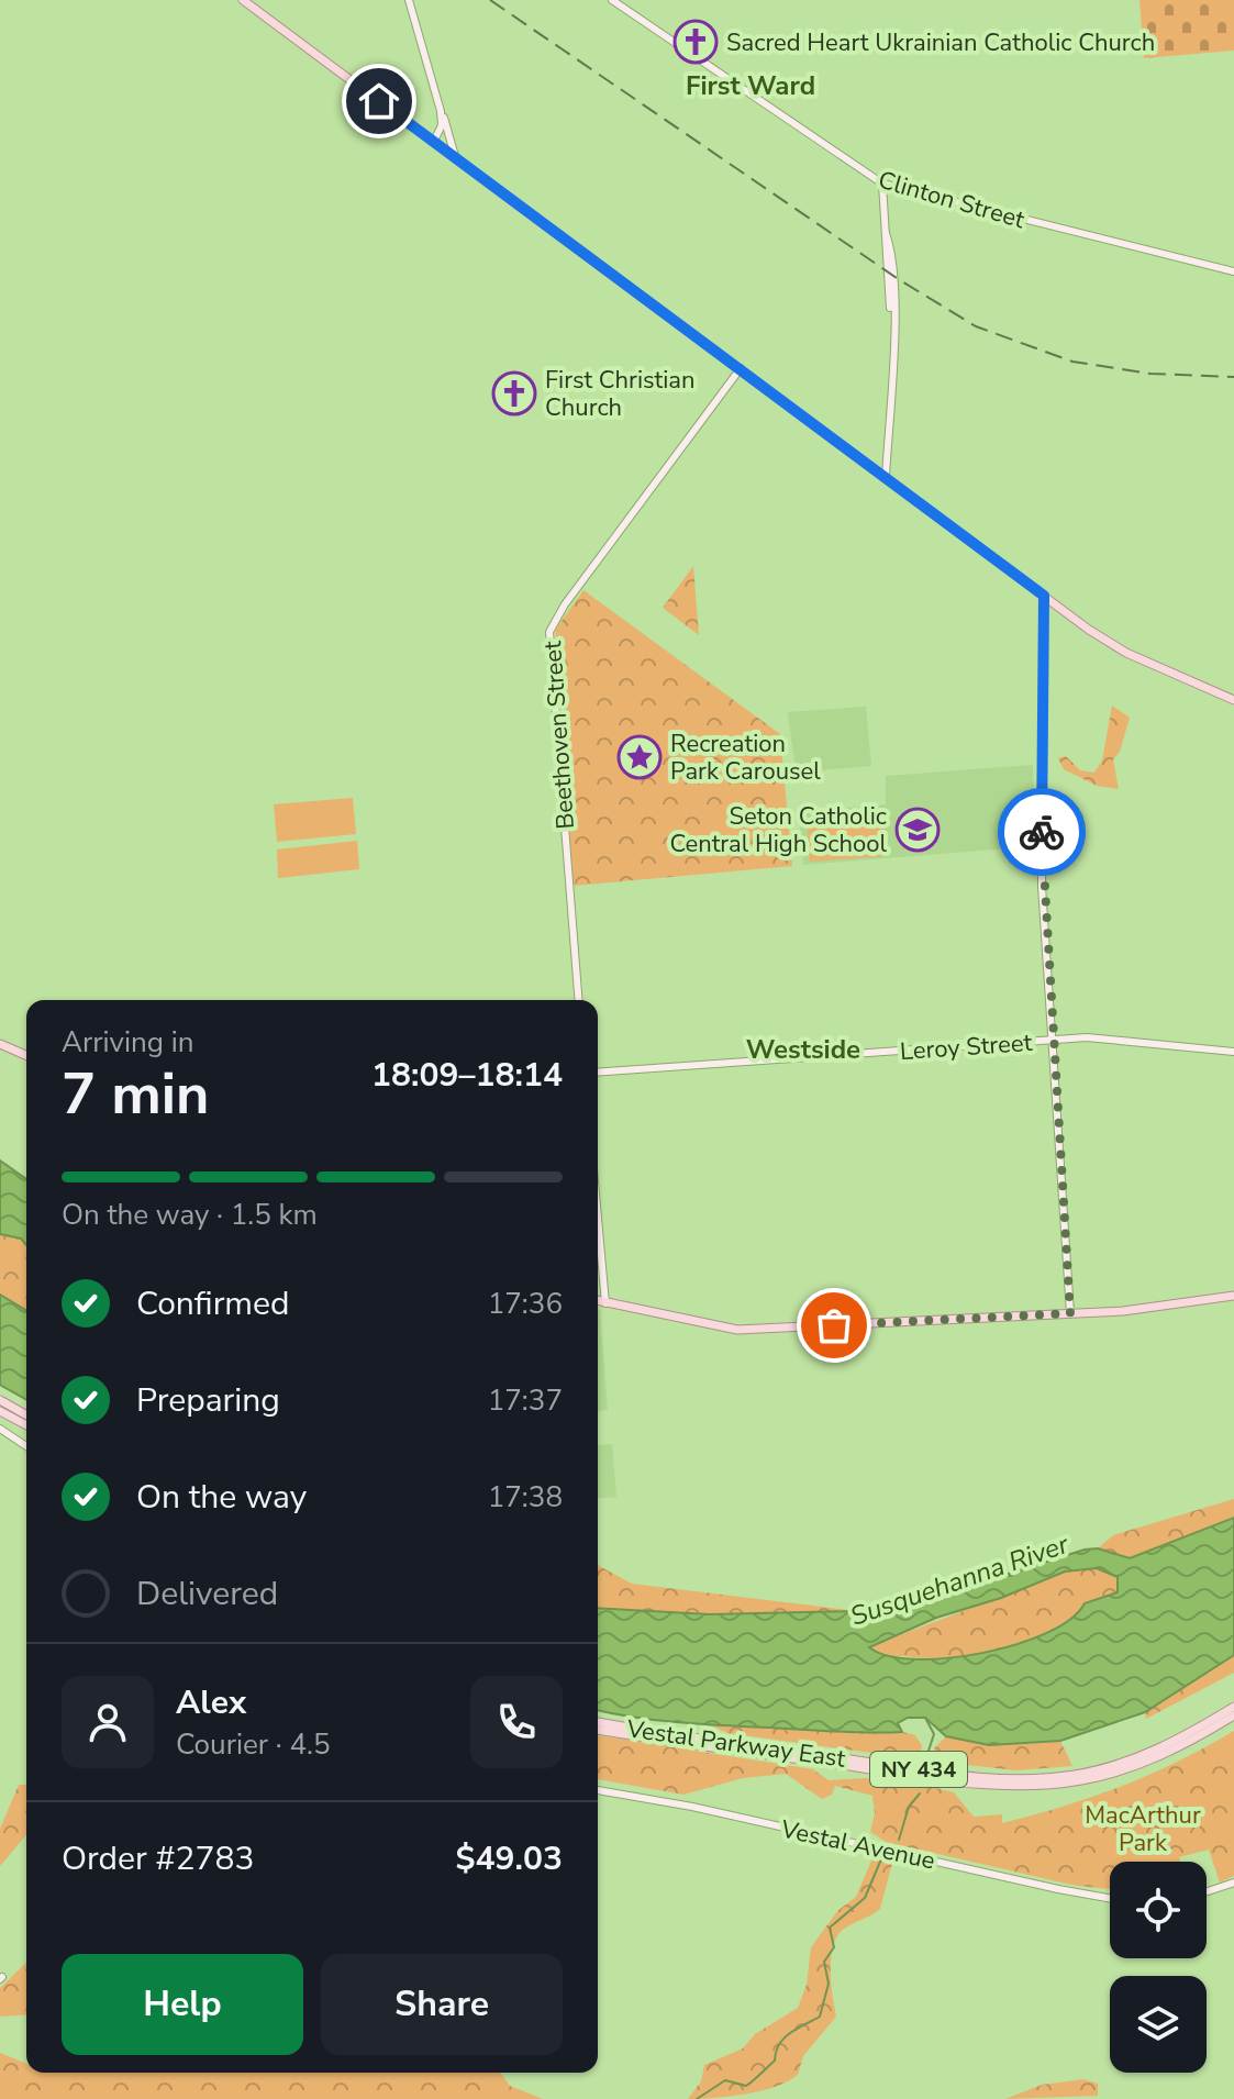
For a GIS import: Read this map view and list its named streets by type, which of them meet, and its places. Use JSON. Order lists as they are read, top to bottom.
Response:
{
  "streets": {
    "main road": ["Vestal Parkway East", "NY 434"],
    "street": [
      "Clinton Street",
      "Beethoven Street",
      "Leroy Street",
      "Vestal Avenue"
    ]
  },
  "districts": ["First Ward", "Westside"],
  "water": ["Susquehanna River"],
  "parks": ["MacArthur Park"],
  "places": {
    "church": ["Sacred Heart Ukrainian Catholic Church", "First Christian Church"],
    "place": ["Recreation Park Carousel"],
    "school or university": ["Seton Catholic Central High School"]
  },
  "page": {
    "heading": ["7 min", "Arriving in", "18:09–18:14"],
    "panel": [
      "Alex",
      "Courier · 4.5",
      "Order #2783",
      "$49.03"
    ],
    "bar": "On the way · 1.5 km",
    "list": [
      ["Confirmed", "17:36"],
      ["Preparing", "17:37"],
      ["On the way", "17:38"],
      "Delivered"
    ],
    "buttons": ["Help", "Share"]
  }
}
